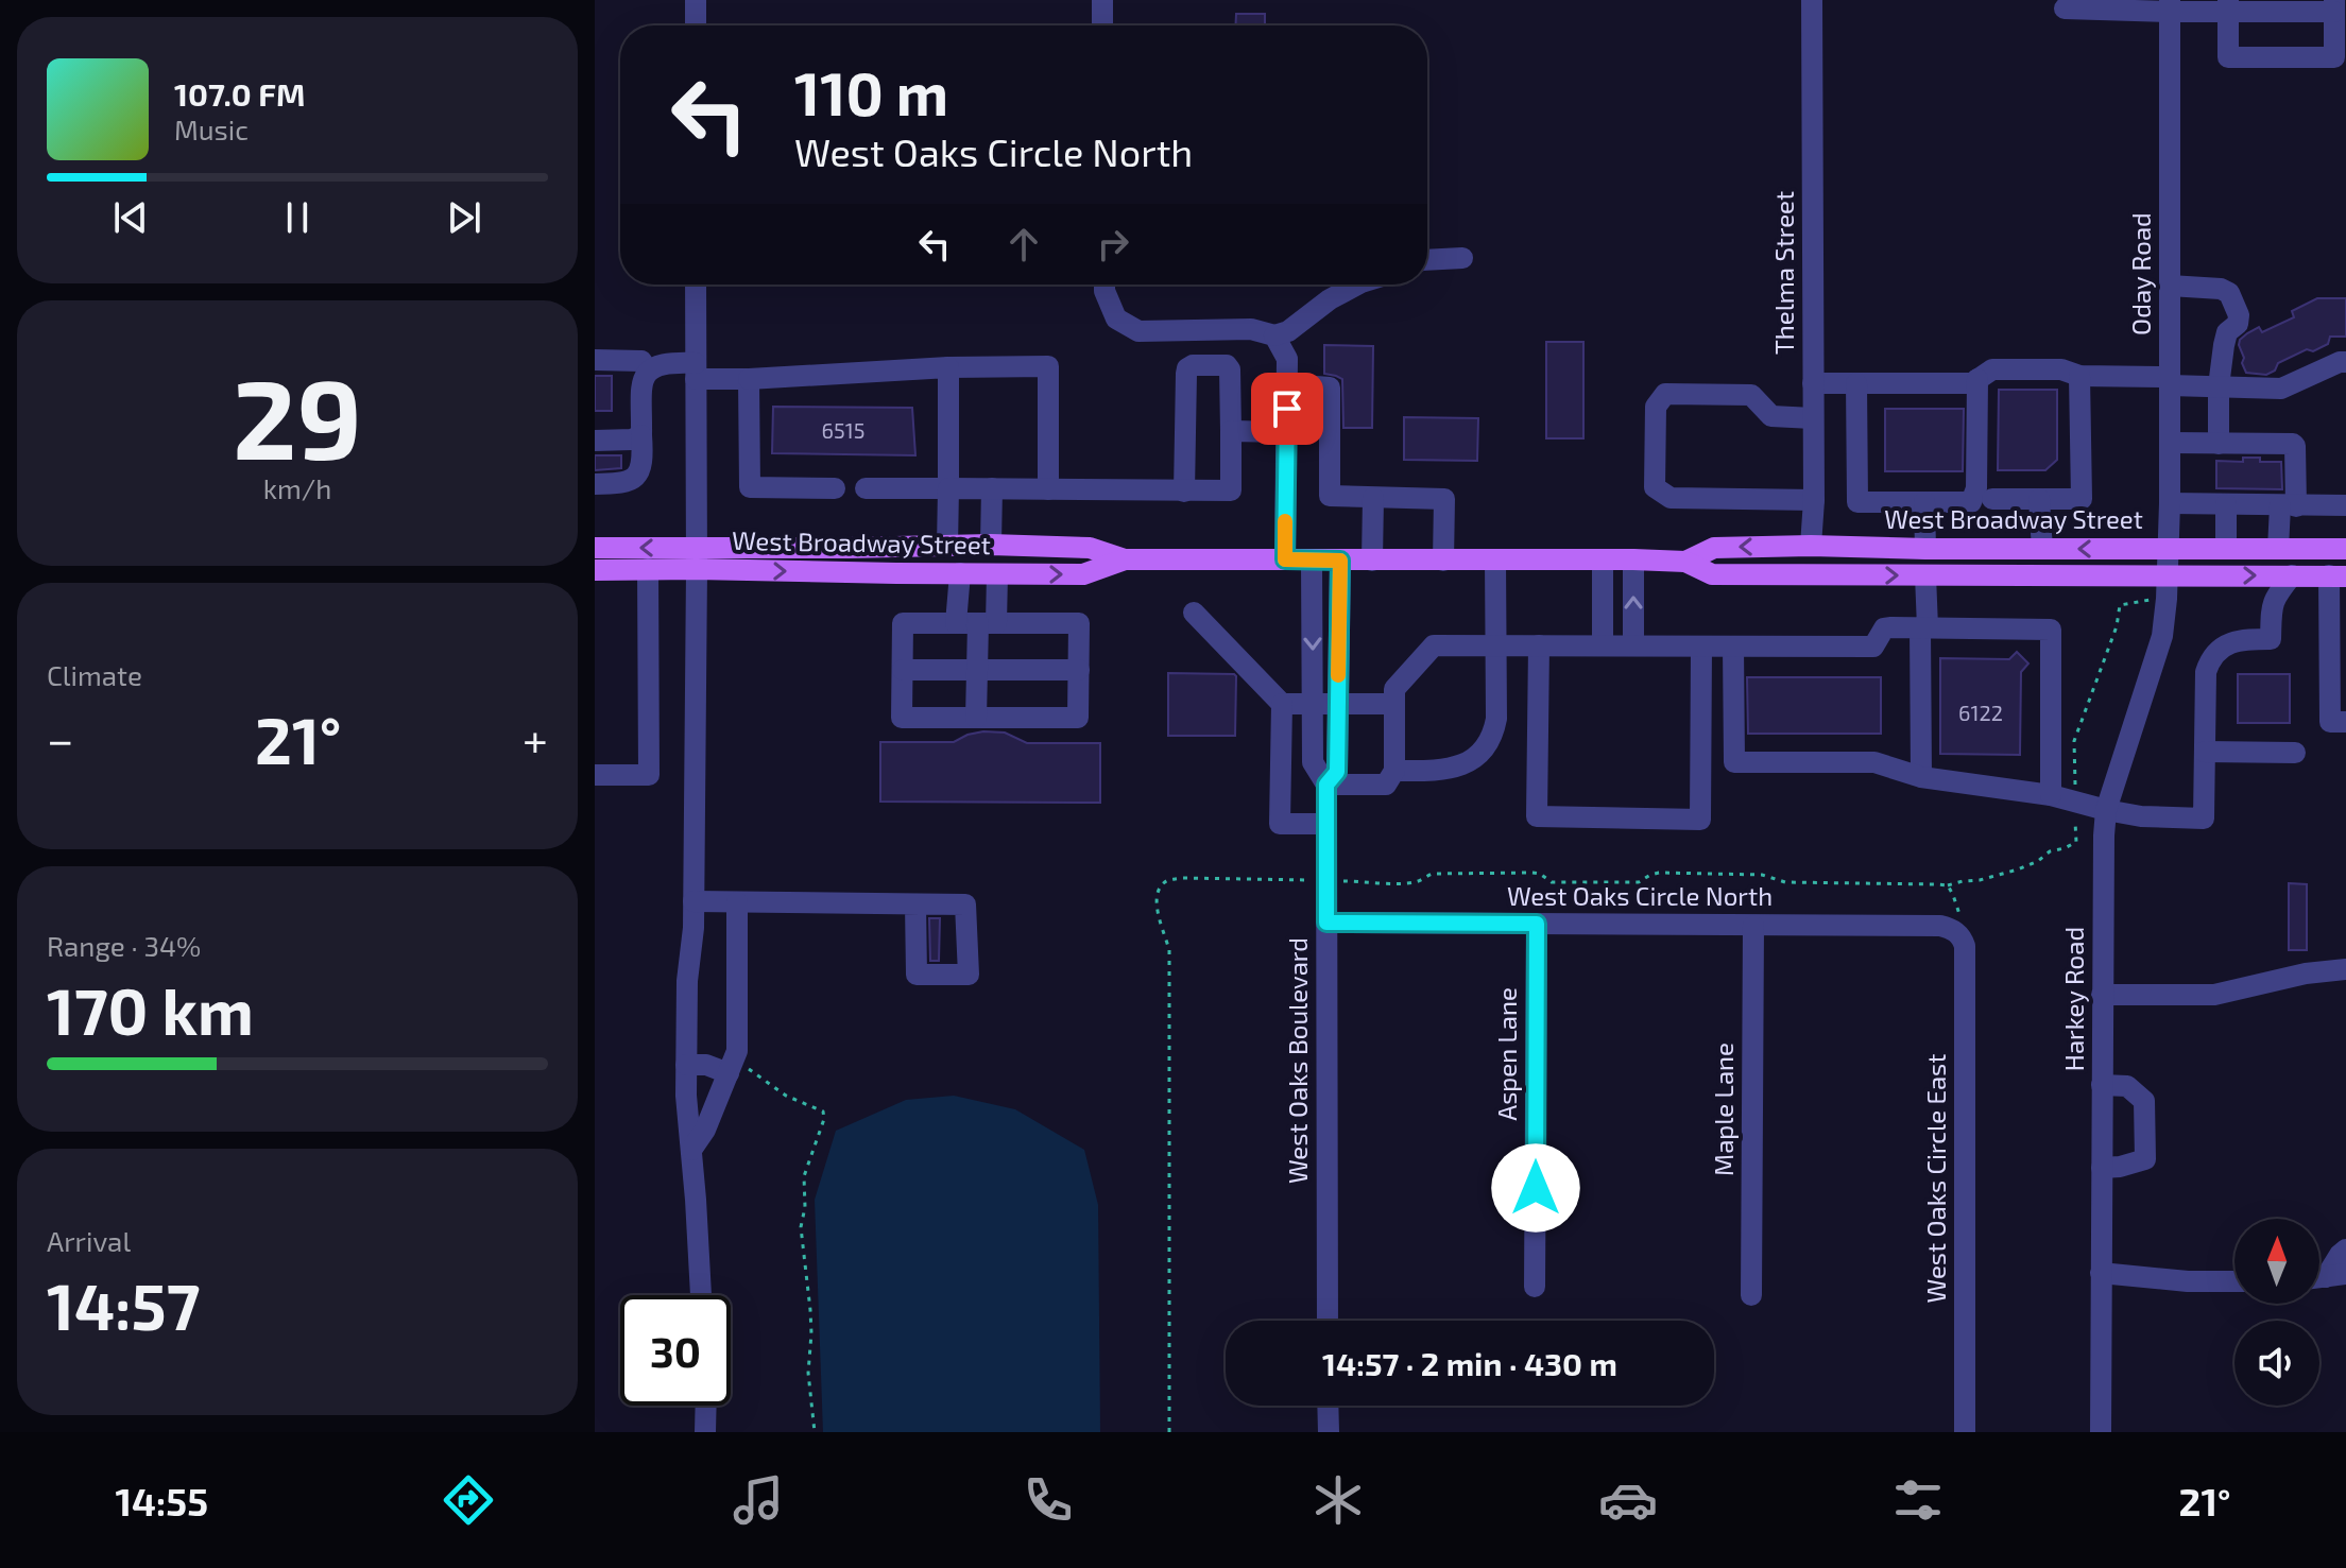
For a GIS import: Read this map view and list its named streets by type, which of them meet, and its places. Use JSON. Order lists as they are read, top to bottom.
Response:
{
  "streets": {
    "main road": ["West Broadway Street"],
    "street": [
      "Thelma Street",
      "Oday Road",
      "West Oaks Circle North",
      "Harkey Road",
      "Aspen Lane",
      "West Oaks Boulevard",
      "Maple Lane",
      "West Oaks Circle East"
    ]
  },
  "crossings": [
    ["Thelma Street", "West Broadway Street"],
    ["Oday Road", "West Broadway Street"],
    ["Oday Road", "Harkey Road"],
    ["West Broadway Street", "Harkey Road"],
    ["West Broadway Street", "West Oaks Boulevard"],
    ["West Oaks Circle North", "Aspen Lane"],
    ["West Oaks Circle North", "West Oaks Boulevard"],
    ["West Oaks Circle North", "Maple Lane"],
    ["West Oaks Circle North", "West Oaks Circle East"]
  ],
  "house_numbers": ["6515", "6122"],
  "north": "top",
  "page": {
    "turn": ["110 m", "West Oaks Circle North"],
    "song": ["107.0 FM", "Music"],
    "tile": [
      ["29", "km/h"],
      "Climate",
      ["Range · 34%", "170 km"],
      ["Arrival", "14:57"]
    ],
    "heat": ["−", "21°", "+"],
    "limit": "30",
    "trip": "14:57 · 2 min · 430 m",
    "tabs": ["14:55", "21°"]
  }
}
